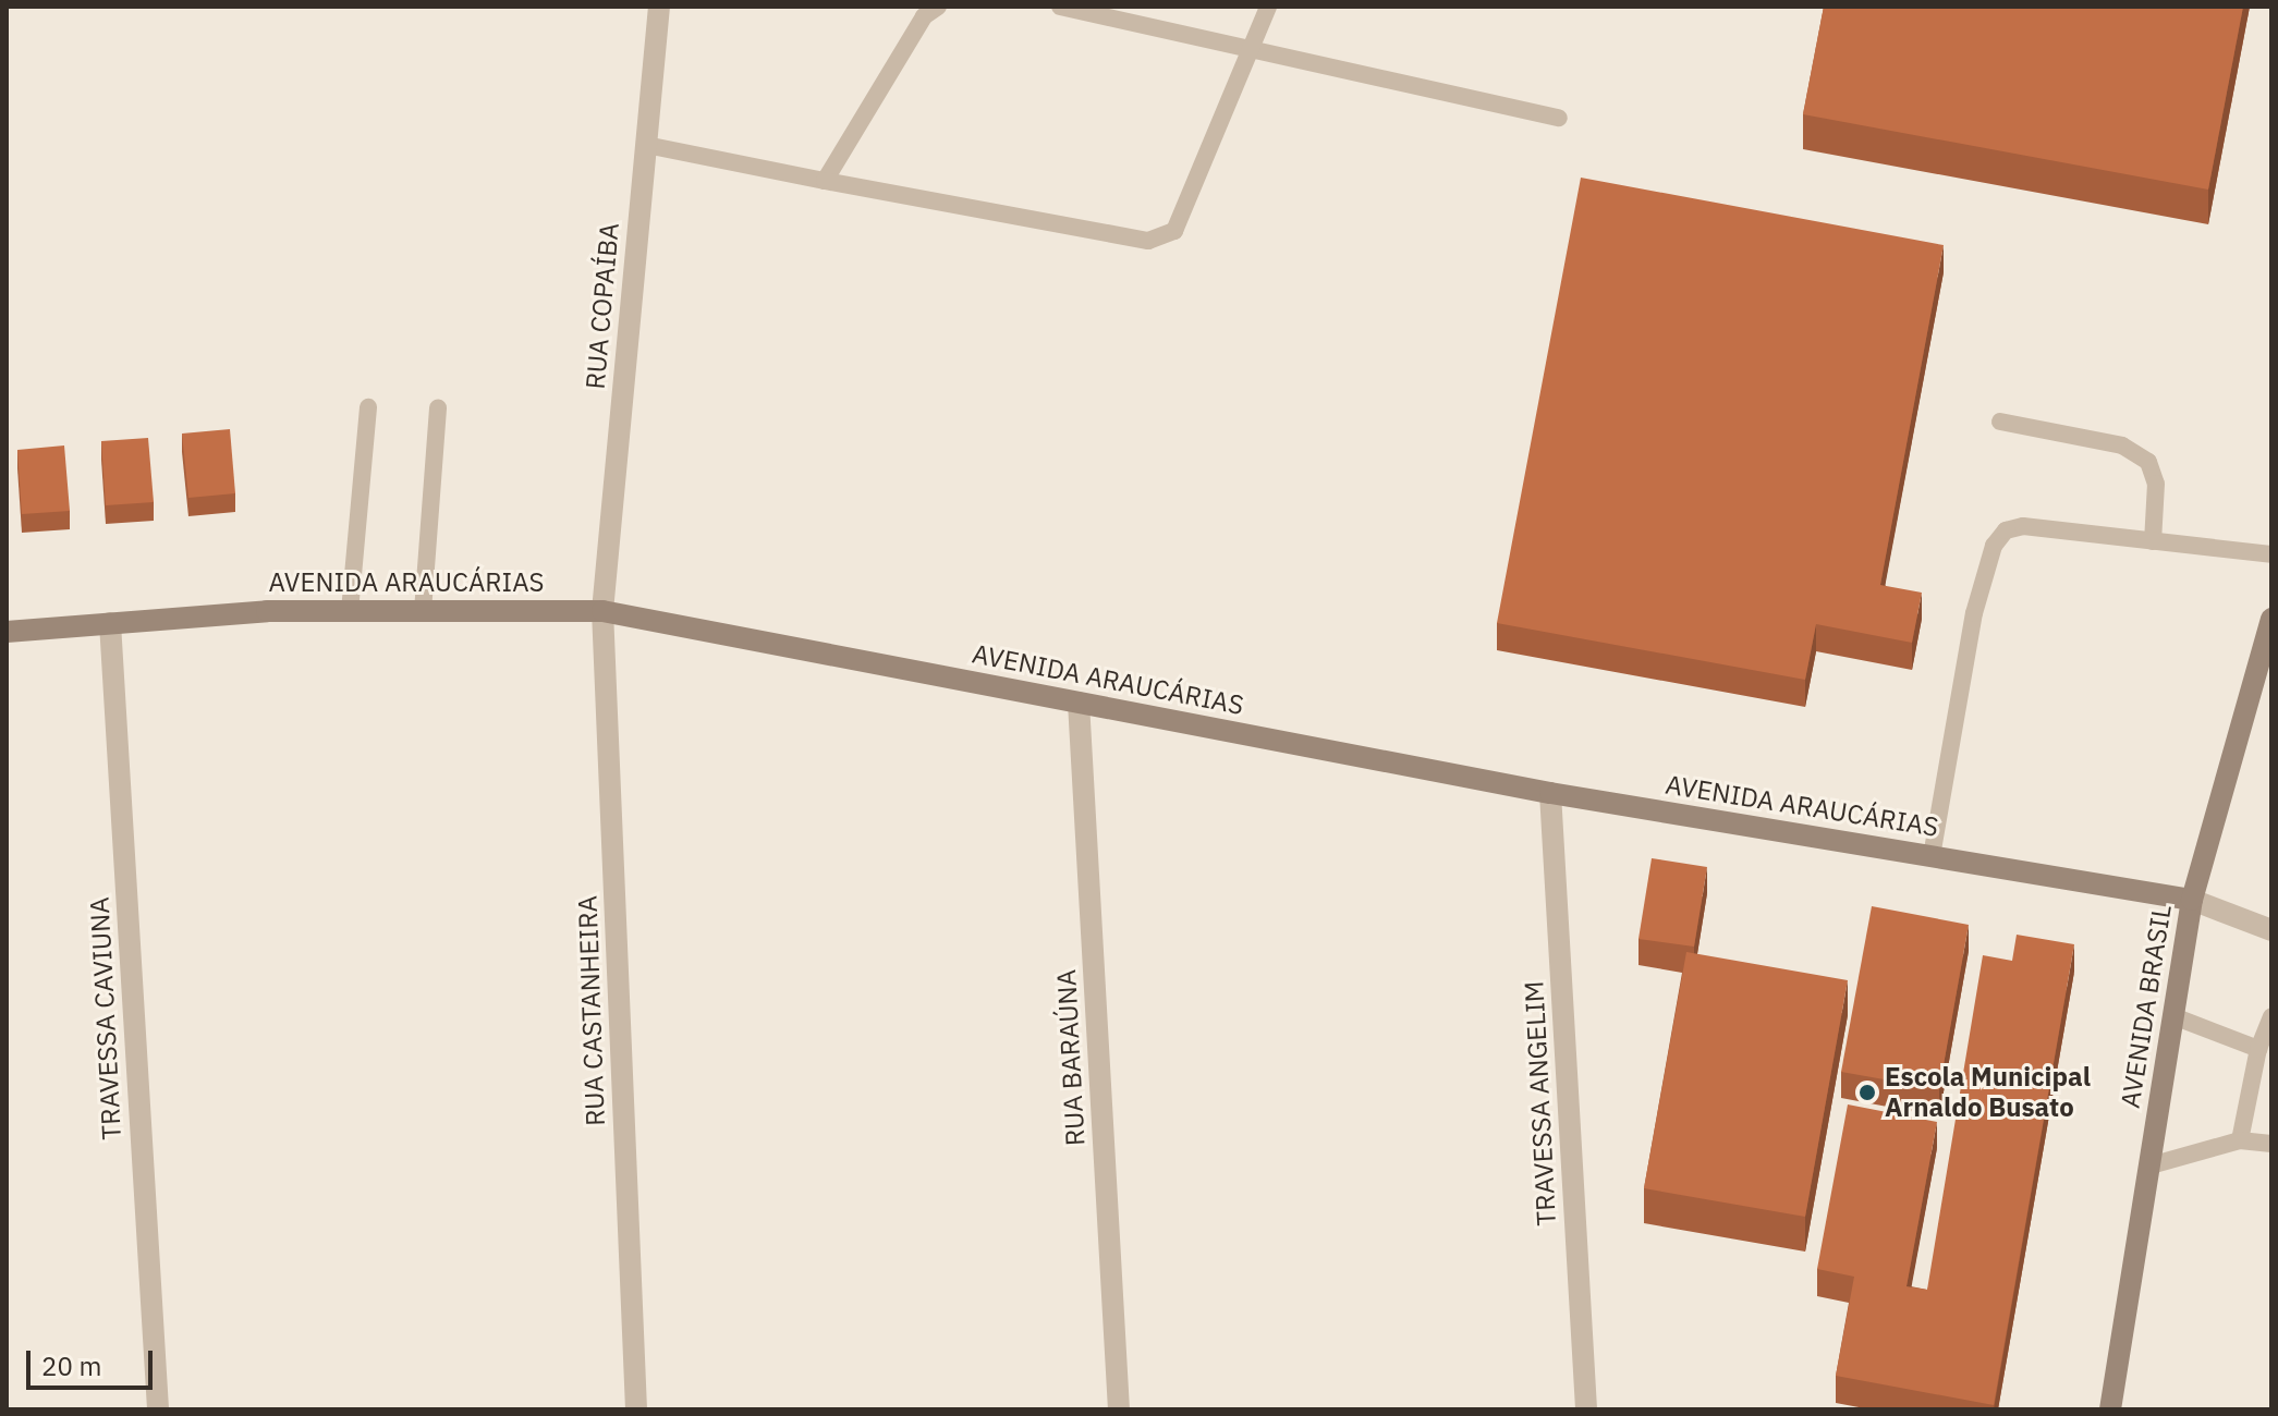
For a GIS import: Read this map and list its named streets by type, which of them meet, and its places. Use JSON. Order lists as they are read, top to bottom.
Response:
{
  "streets": {
    "main road": ["AVENIDA ARAUCÁRIAS", "AVENIDA BRASIL"],
    "street": [
      "RUA COPAÍBA",
      "RUA CASTANHEIRA",
      "TRAVESSA CAVIUNA",
      "RUA BARAÚNA",
      "TRAVESSA ANGELIM"
    ]
  },
  "crossings": [
    ["RUA COPAÍBA", "AVENIDA ARAUCÁRIAS"],
    ["RUA COPAÍBA", "RUA CASTANHEIRA"],
    ["AVENIDA ARAUCÁRIAS", "AVENIDA BRASIL"],
    ["AVENIDA ARAUCÁRIAS", "RUA CASTANHEIRA"],
    ["AVENIDA ARAUCÁRIAS", "TRAVESSA CAVIUNA"],
    ["AVENIDA ARAUCÁRIAS", "RUA BARAÚNA"],
    ["AVENIDA ARAUCÁRIAS", "TRAVESSA ANGELIM"]
  ],
  "places": ["Escola Municipal Arnaldo Busato"],
  "scale_bar": "20 m"
}
